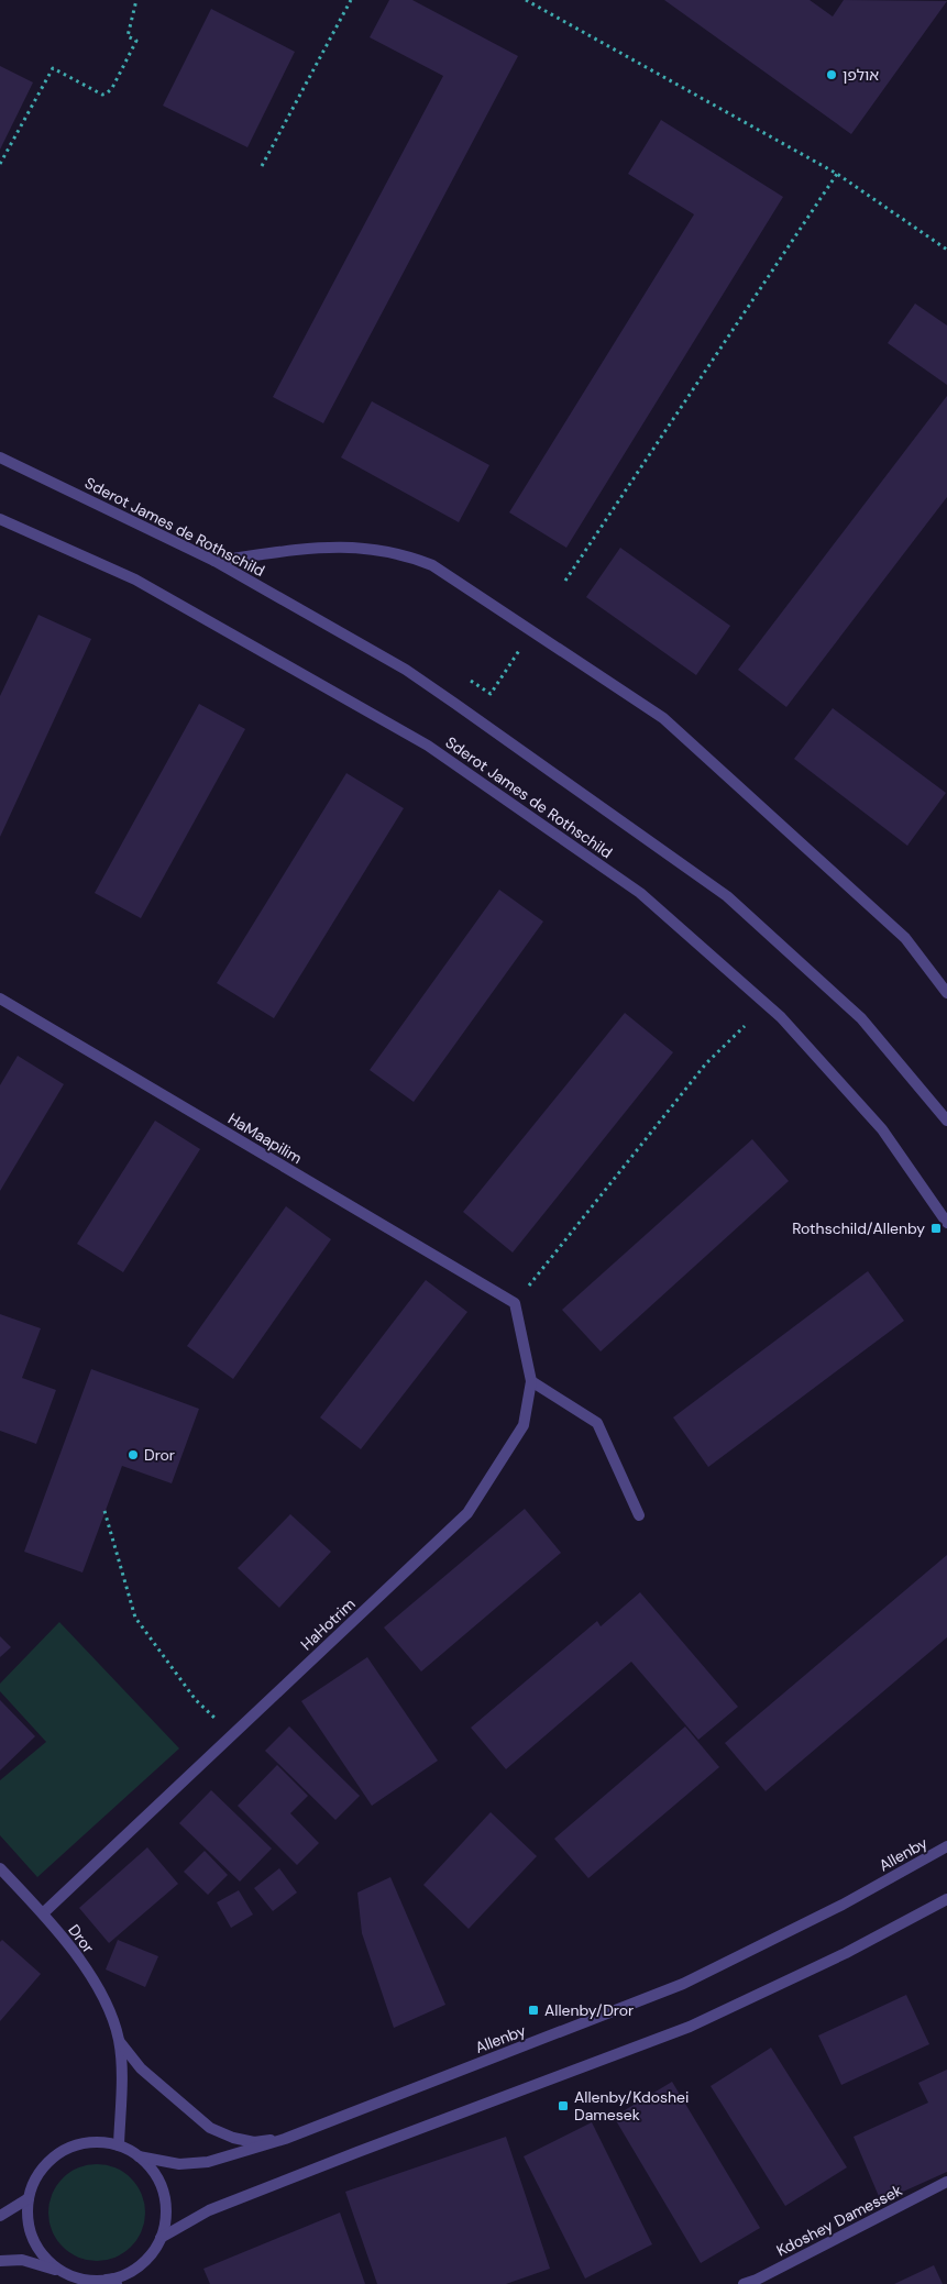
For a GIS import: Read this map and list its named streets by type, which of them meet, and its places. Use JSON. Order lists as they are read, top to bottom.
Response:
{
  "streets": {
    "street": [
      "Sderot James de Rothschild",
      "HaMaapilim",
      "HaHotrim",
      "Allenby",
      "Dror",
      "Kdoshey Damessek"
    ]
  },
  "crossings": [
    ["HaMaapilim", "HaHotrim"],
    ["HaHotrim", "Dror"],
    ["Allenby", "Dror"]
  ],
  "places": {
    "other": ["אולפן", "Dror"],
    "transit": ["Rothschild/Allenby", "Allenby/Dror", "Allenby/Kdoshei Damesek"]
  }
}
